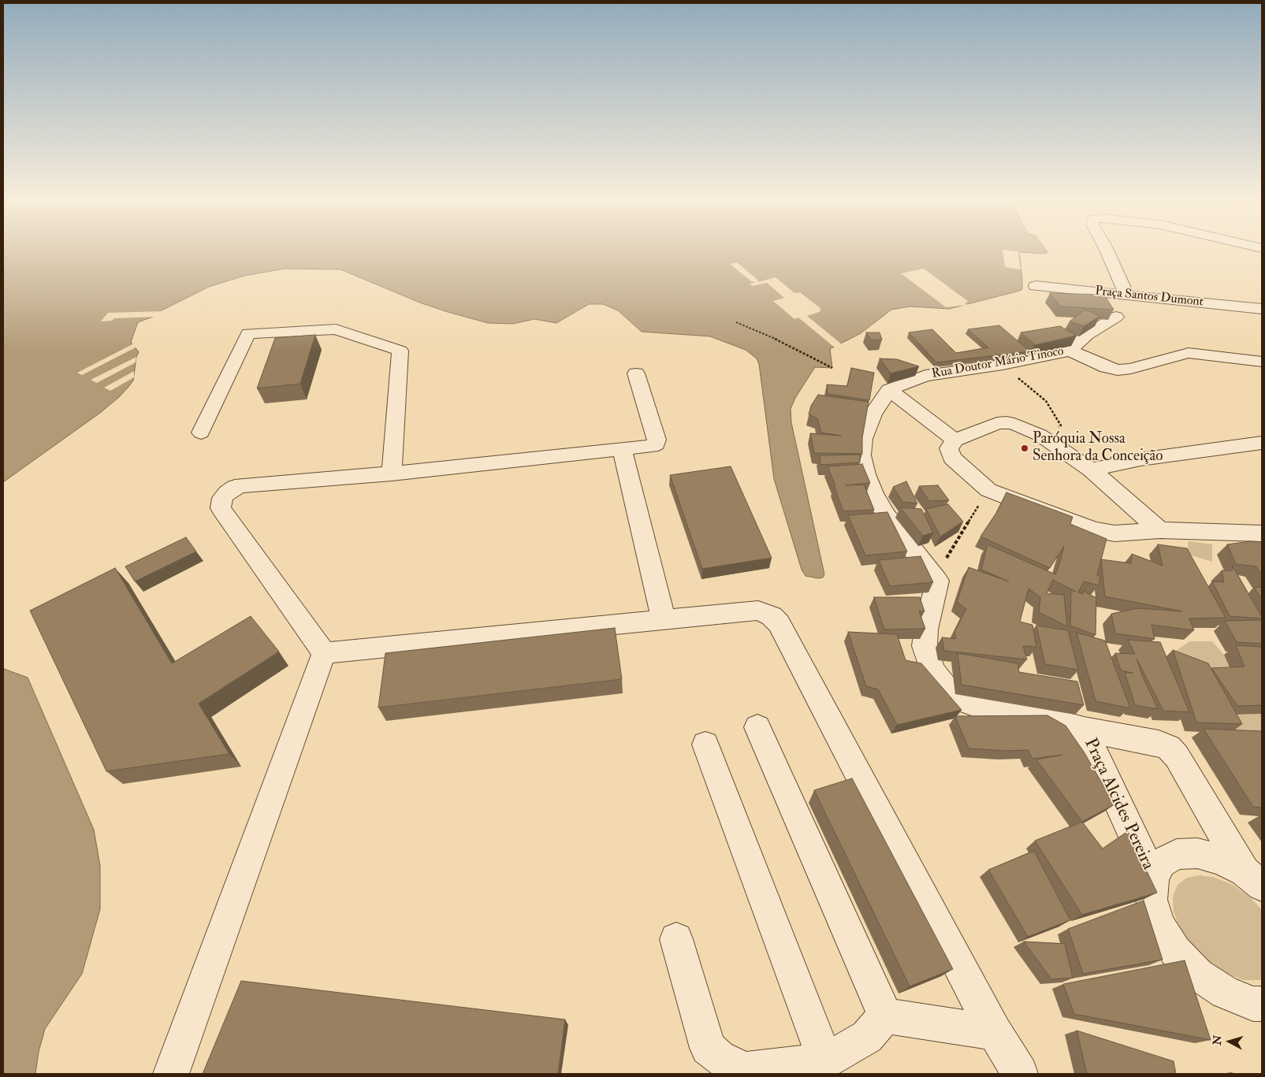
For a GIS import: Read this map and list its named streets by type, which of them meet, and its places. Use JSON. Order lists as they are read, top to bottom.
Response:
{
  "streets": {
    "street": ["Praça Santos Dumont", "Rua Doutor Mário Tinoco", "Praça Alcides Pereira"]
  },
  "places": ["Paróquia Nossa Senhora da Conceição"],
  "north": "left"
}
